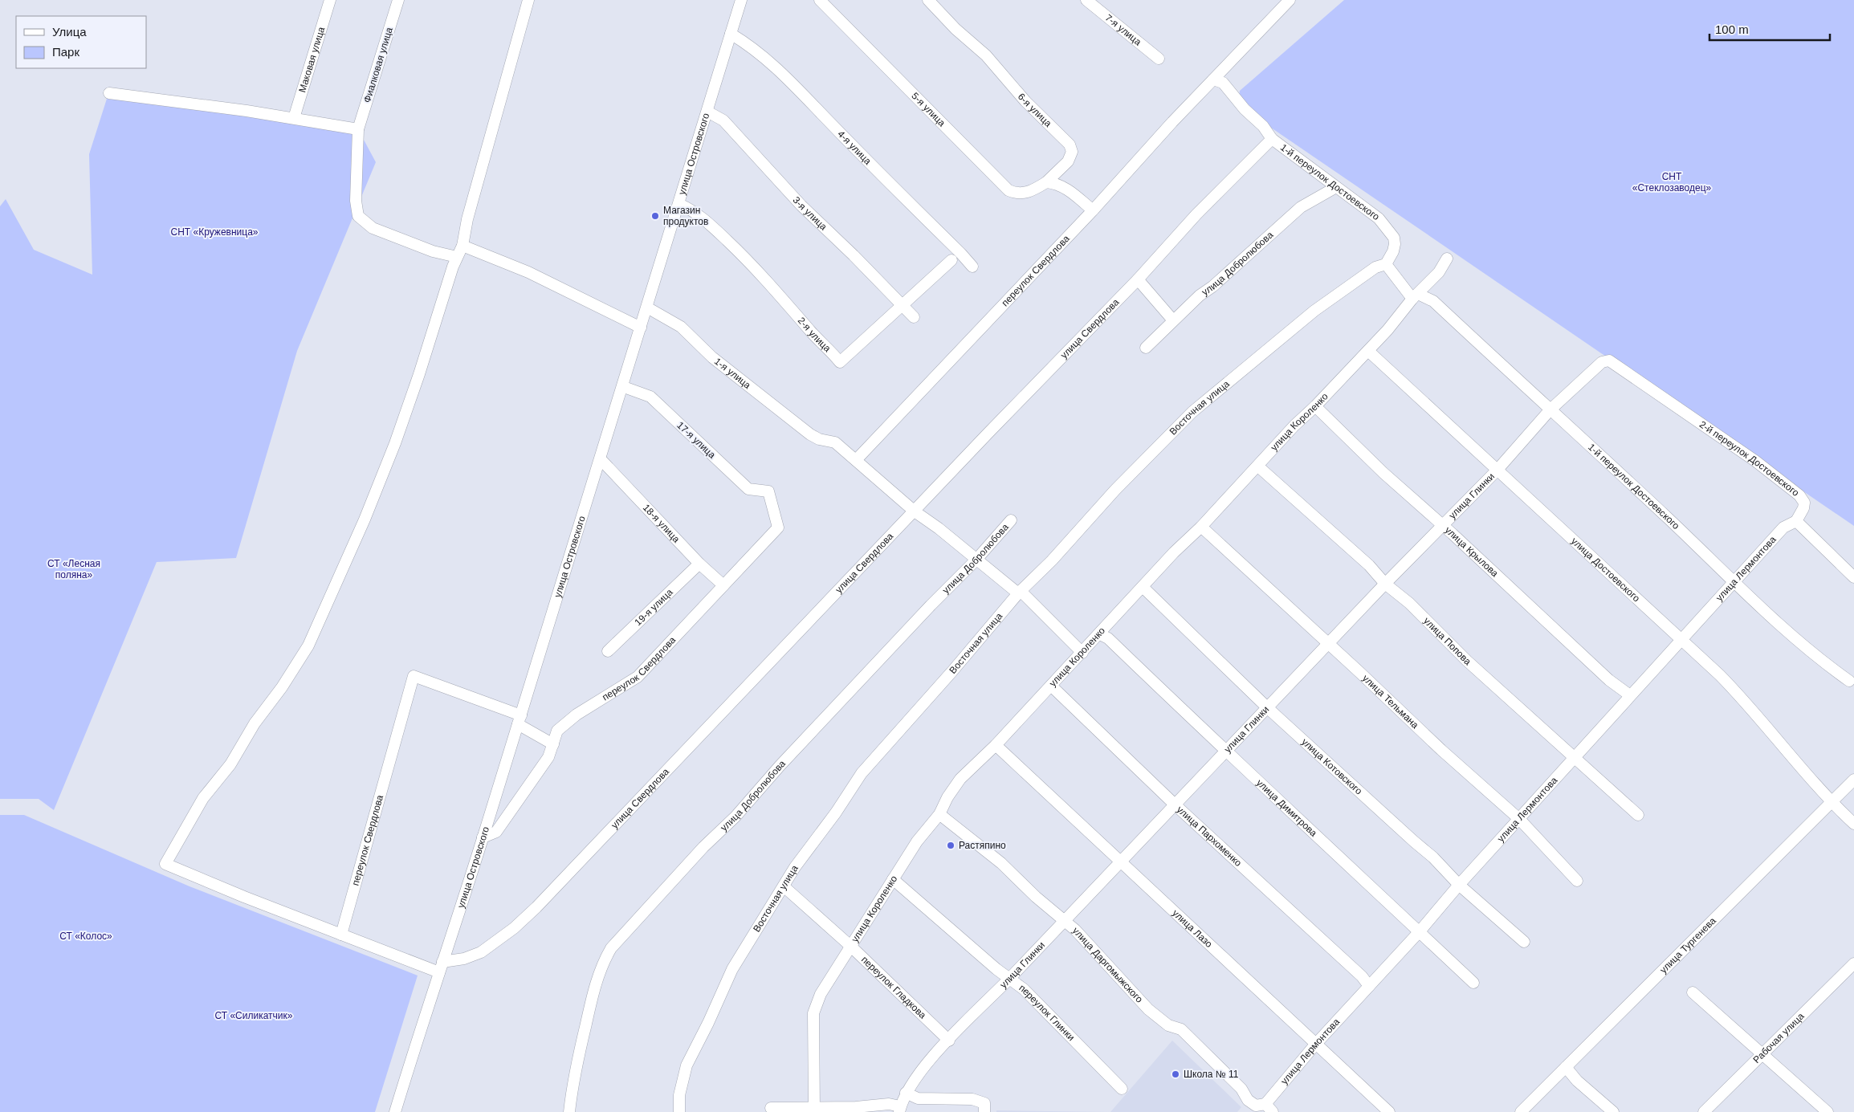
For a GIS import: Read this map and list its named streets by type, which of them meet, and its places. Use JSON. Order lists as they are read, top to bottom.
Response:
{
  "streets": {
    "street": [
      "7-я улица",
      "Маковая улица",
      "Фиалковая улица",
      "5-я улица",
      "6-я улица",
      "4-я улица",
      "улица Островского",
      "1-й переулок Достоевского",
      "3-я улица",
      "улица Добролюбова",
      "переулок Свердлова",
      "улица Свердлова",
      "2-я улица",
      "1-я улица",
      "Восточная улица",
      "улица Короленко",
      "17-я улица",
      "2-й переулок Достоевского",
      "улица Глинки",
      "18-я улица",
      "улица Крылова",
      "улица Лермонтова",
      "улица Достоевского",
      "19-я улица",
      "улица Попова",
      "улица Тельмана",
      "улица Котовского",
      "улица Димитрова",
      "улица Пархоменко",
      "улица Лазо",
      "улица Тургенева",
      "улица Даргомыжского",
      "переулок Гладкова",
      "переулок Глинки",
      "Рабочая улица"
    ]
  },
  "crossings": [
    ["5-я улица", "6-я улица"],
    ["4-я улица", "улица Островского"],
    ["улица Островского", "3-я улица"],
    ["улица Островского", "переулок Свердлова"],
    ["улица Островского", "улица Свердлова"],
    ["улица Островского", "2-я улица"],
    ["улица Островского", "1-я улица"],
    ["улица Островского", "17-я улица"],
    ["улица Островского", "18-я улица"],
    ["1-й переулок Достоевского", "улица Добролюбова"],
    ["1-й переулок Достоевского", "переулок Свердлова"],
    ["1-й переулок Достоевского", "улица Свердлова"],
    ["1-й переулок Достоевского", "Восточная улица"],
    ["1-й переулок Достоевского", "улица Короленко"],
    ["1-й переулок Достоевского", "улица Глинки"],
    ["1-й переулок Достоевского", "улица Лермонтова"],
    ["3-я улица", "2-я улица"],
    ["улица Добролюбова", "1-я улица"],
    ["переулок Свердлова", "1-я улица"],
    ["переулок Свердлова", "17-я улица"],
    ["переулок Свердлова", "18-я улица"],
    ["улица Свердлова", "1-я улица"],
    ["1-я улица", "Восточная улица"],
    ["1-я улица", "улица Короленко"],
    ["Восточная улица", "переулок Гладкова"],
    ["улица Короленко", "улица Крылова"],
    ["улица Короленко", "улица Достоевского"],
    ["улица Короленко", "улица Попова"],
    ["улица Короленко", "улица Тельмана"],
    ["улица Короленко", "улица Котовского"],
    ["улица Короленко", "улица Димитрова"],
    ["улица Короленко", "улица Пархоменко"],
    ["улица Короленко", "улица Лазо"],
    ["улица Короленко", "улица Даргомыжского"],
    ["улица Короленко", "переулок Гладкова"],
    ["улица Короленко", "переулок Глинки"],
    ["2-й переулок Достоевского", "улица Глинки"],
    ["2-й переулок Достоевского", "улица Лермонтова"],
    ["улица Глинки", "улица Крылова"],
    ["улица Глинки", "улица Достоевского"],
    ["улица Глинки", "улица Попова"],
    ["улица Глинки", "улица Тельмана"],
    ["улица Глинки", "улица Котовского"],
    ["улица Глинки", "улица Димитрова"],
    ["улица Глинки", "улица Пархоменко"],
    ["улица Глинки", "улица Лазо"],
    ["улица Глинки", "улица Даргомыжского"],
    ["улица Глинки", "переулок Гладкова"],
    ["улица Глинки", "переулок Глинки"],
    ["18-я улица", "19-я улица"],
    ["улица Крылова", "улица Лермонтова"],
    ["улица Лермонтова", "улица Достоевского"],
    ["улица Лермонтова", "улица Попова"],
    ["улица Лермонтова", "улица Тельмана"],
    ["улица Лермонтова", "улица Котовского"],
    ["улица Лермонтова", "улица Димитрова"],
    ["улица Лермонтова", "улица Пархоменко"],
    ["улица Лермонтова", "улица Лазо"],
    ["улица Лермонтова", "улица Даргомыжского"],
    ["улица Достоевского", "улица Тургенева"]
  ],
  "parks": [
    "СНТ «Стеклозаводец»",
    "СНТ «Кружевница»",
    "СТ «Лесная поляна»",
    "СТ «Колос»",
    "СТ «Силикатчик»"
  ],
  "places": ["Магазин продуктов", "Растяпино", "Школа № 11"],
  "legend": ["Улица", "Парк"],
  "scale_bar": "100 m"
}
